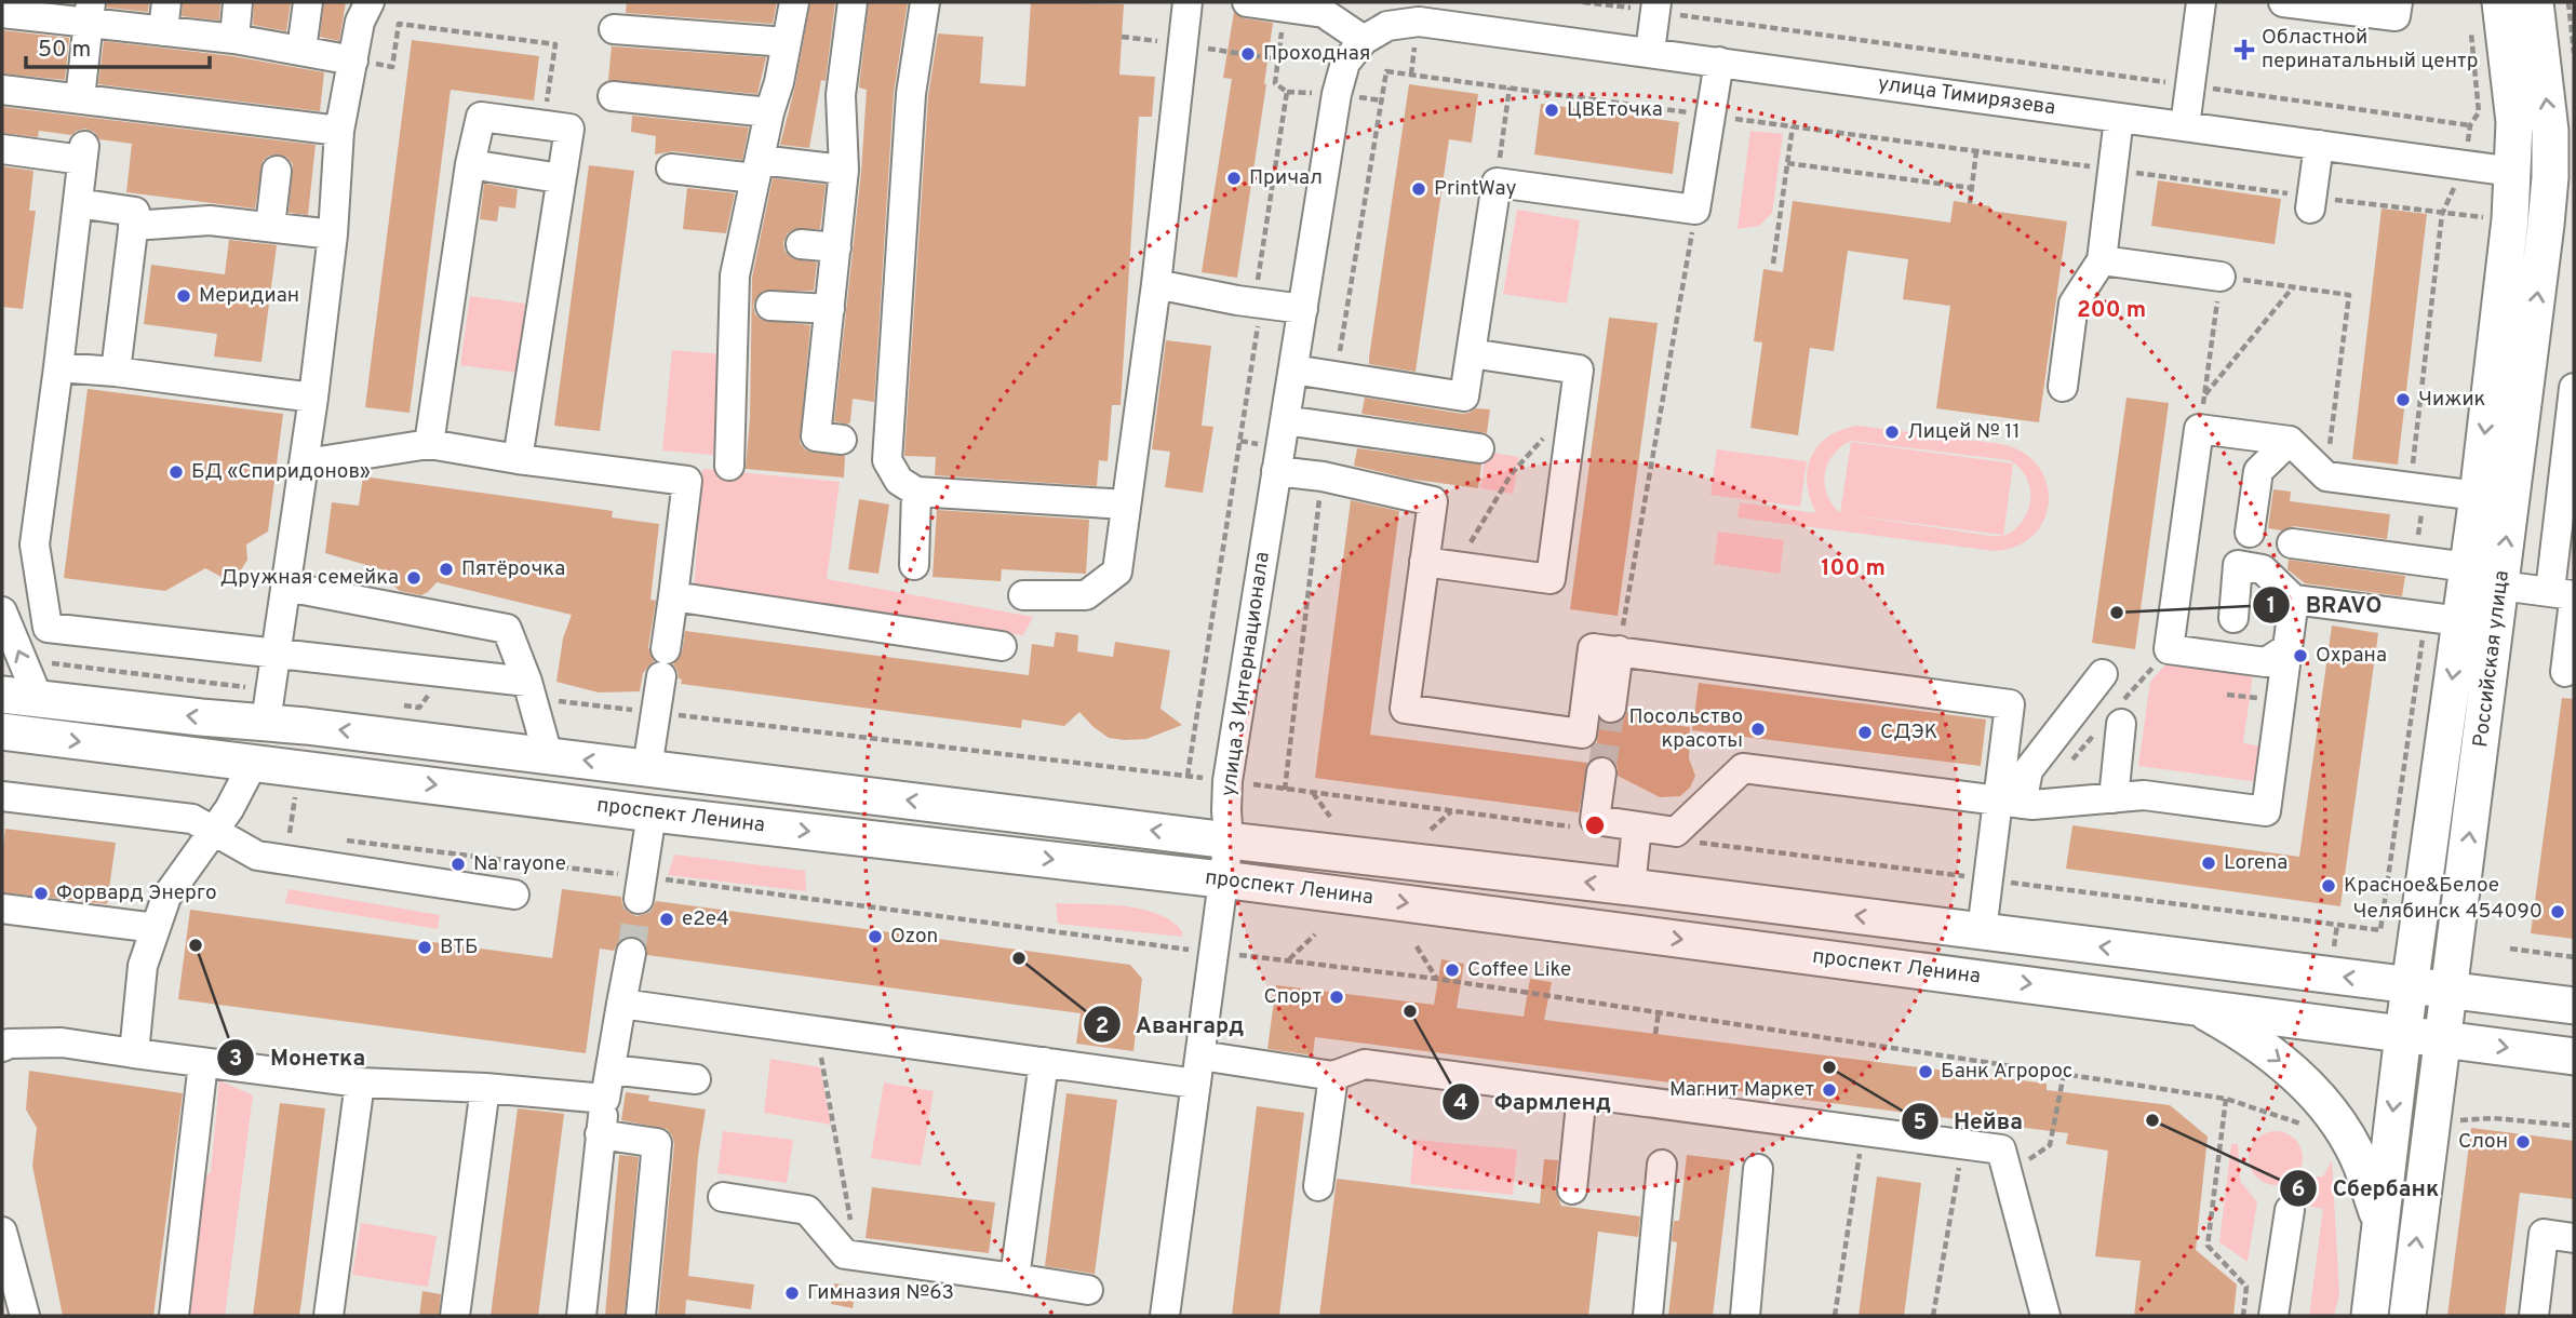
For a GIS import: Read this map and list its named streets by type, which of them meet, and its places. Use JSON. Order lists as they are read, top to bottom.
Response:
{
  "streets": {
    "main road": ["улица Тимирязева", "Российская улица", "проспект Ленина"],
    "street": ["улица 3 Интернационала"]
  },
  "crossings": [
    ["улица Тимирязева", "Российская улица"],
    ["улица Тимирязева", "улица 3 Интернационала"],
    ["Российская улица", "проспект Ленина"],
    ["улица 3 Интернационала", "проспект Ленина"]
  ],
  "places": {
    "health": ["Областной перинатальный центр"],
    "other": [
      "Проходная",
      "ЦВЕточка",
      "Причал",
      "PrintWay",
      "Меридиан",
      "Чижик",
      "Лицей № 11",
      "БД «Спиридонов»",
      "Пятёрочка",
      "Дружная семейка",
      "BRAVO",
      "Охрана",
      "Посольство красоты",
      "СДЭК",
      "Lorena",
      "Na rayone",
      "Красное&Белое",
      "Форвард Энерго",
      "Челябинск 454090",
      "е2е4",
      "Ozon",
      "Монетка",
      "ВТБ",
      "Авангард",
      "Coffee Like",
      "Спорт",
      "Фармленд",
      "Нейва",
      "Банк Агророс",
      "Магнит Маркет",
      "Сбербанк",
      "Слон",
      "Гимназия №63"
    ]
  },
  "scale_bar": "50 m",
  "rings": ["200 m", "100 m"]
}
